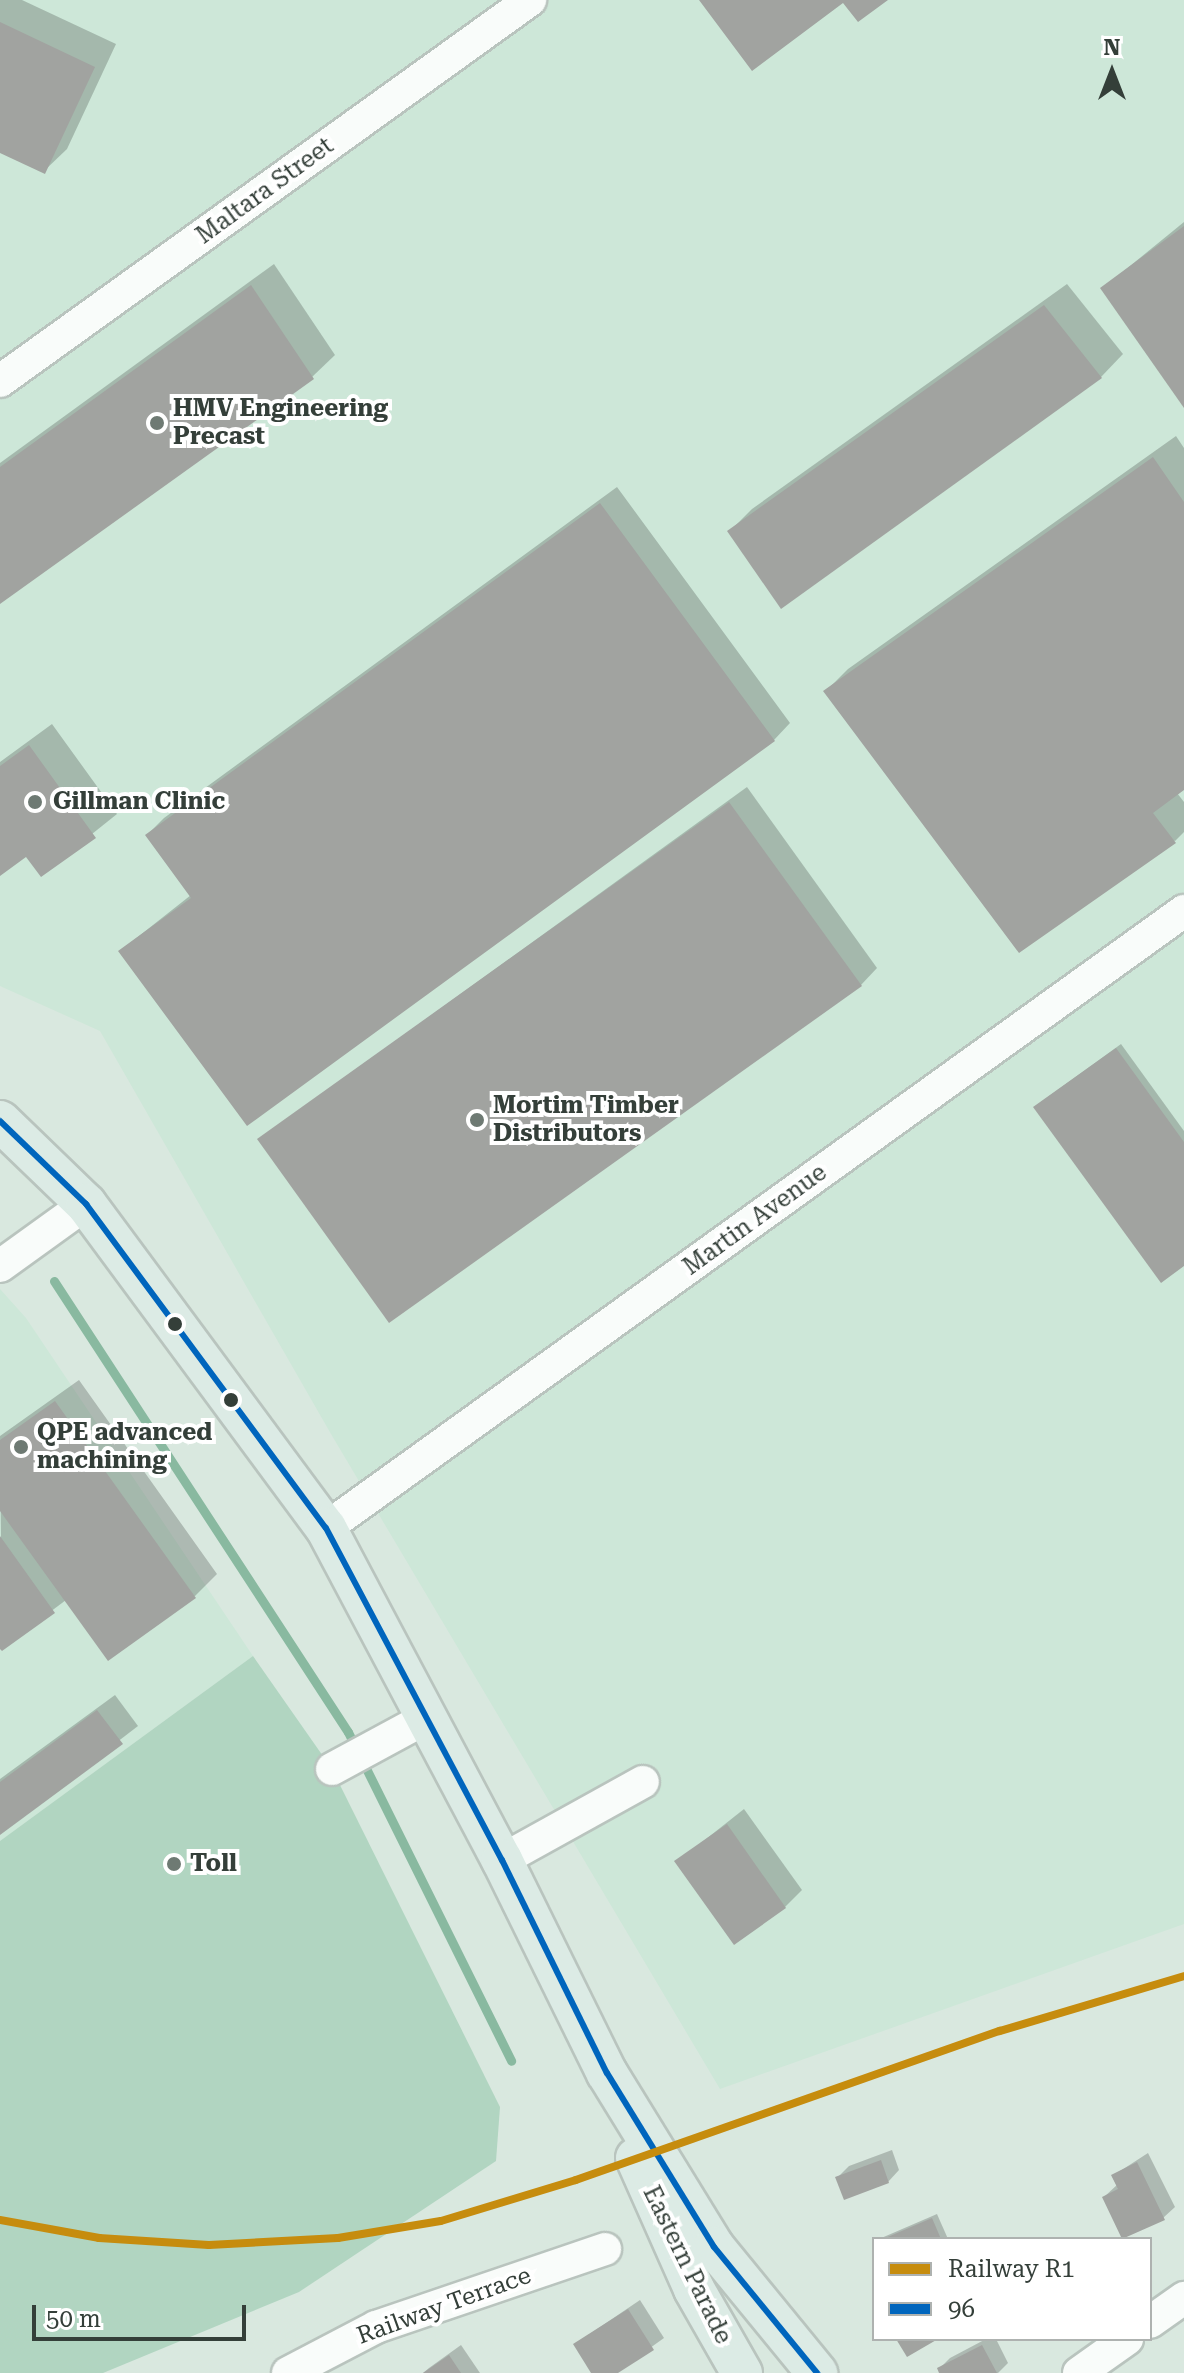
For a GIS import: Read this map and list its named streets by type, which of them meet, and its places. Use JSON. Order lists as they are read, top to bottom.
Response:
{
  "streets": {
    "main road": ["Eastern Parade"],
    "street": ["Maltara Street", "Martin Avenue", "Railway Terrace"]
  },
  "crossings": [
    ["Martin Avenue", "Eastern Parade"]
  ],
  "places": [
    "HMV Engineering Precast",
    "Gillman Clinic",
    "Mortim Timber Distributors",
    "QPE advanced machining",
    "Toll"
  ],
  "lines": ["transit line 96", "rail line R1"],
  "legend": ["Railway R1", "96"],
  "scale_bar": "50 m",
  "north": "top"
}
